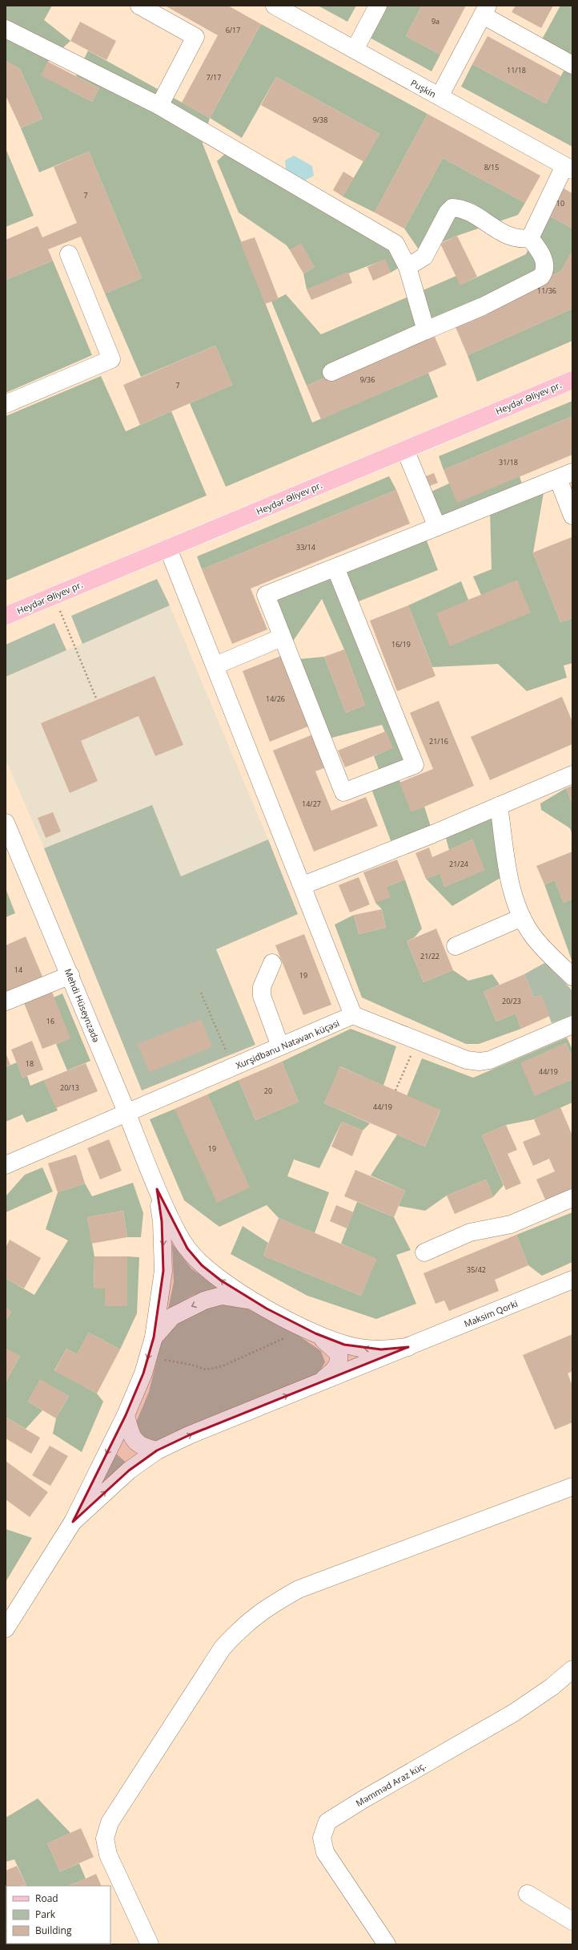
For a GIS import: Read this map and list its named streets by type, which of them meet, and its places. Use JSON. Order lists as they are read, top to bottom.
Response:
{
  "streets": {
    "main road": ["Heydər Əliyev pr."],
    "street": [
      "Puşkin",
      "Mehdi Hüseynzadə",
      "Xurşidbanu Natəvan küçəsi",
      "Maksim Qorki",
      "Məmməd Araz küç."
    ]
  },
  "crossings": [
    ["Mehdi Hüseynzadə", "Xurşidbanu Natəvan küçəsi"]
  ],
  "house_numbers": [
    "9a",
    "6/17",
    "11/18",
    "7/17",
    "9/38",
    "8/15",
    "7",
    "10",
    "11/36",
    "9/36",
    "7",
    "31/18",
    "33/14",
    "16/19",
    "14/26",
    "21/16",
    "14/27",
    "21/24",
    "21/22",
    "14",
    "19",
    "20/23",
    "16",
    "18",
    "44/19",
    "20/13",
    "20",
    "44/19",
    "19",
    "35/42"
  ],
  "legend": ["Road", "Park", "Building"]
}
